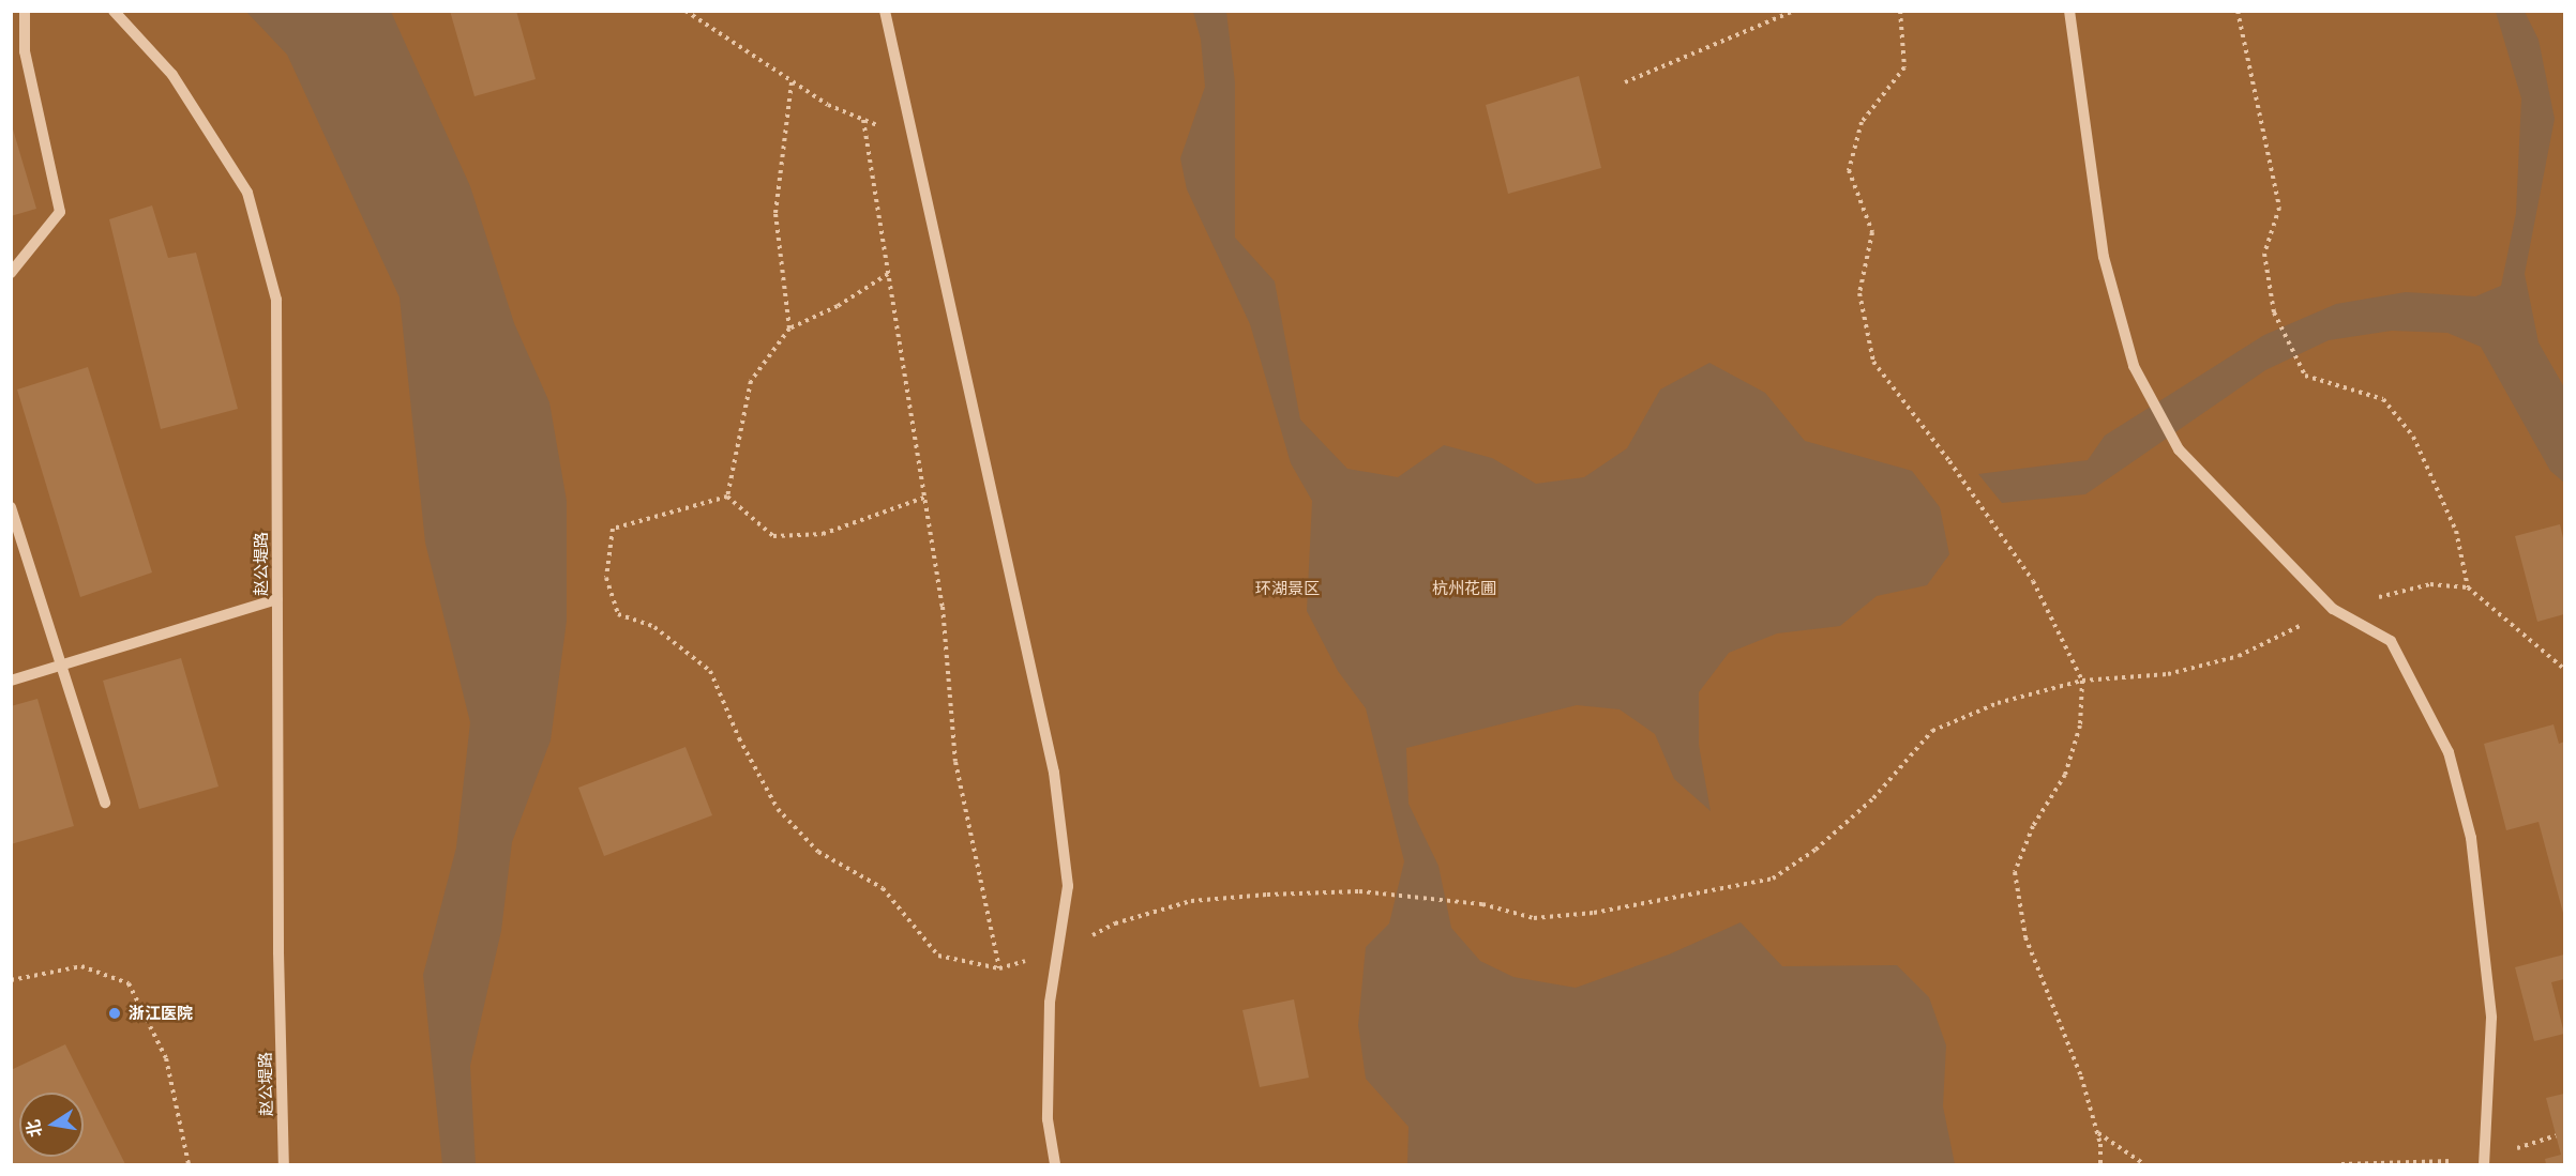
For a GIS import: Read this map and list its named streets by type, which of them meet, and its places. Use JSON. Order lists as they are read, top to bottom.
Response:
{
  "streets": {
    "street": ["赵公堤路"]
  },
  "parks": ["环湖景区", "杭州花圃"],
  "places": ["浙江医院"],
  "north": "left"
}
